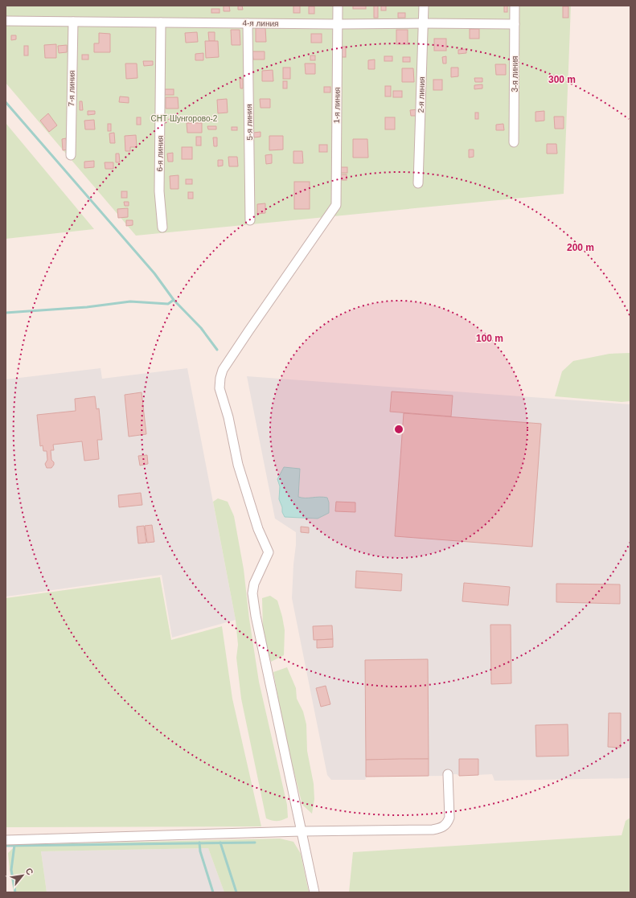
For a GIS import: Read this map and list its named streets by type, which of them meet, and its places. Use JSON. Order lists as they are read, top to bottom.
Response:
{
  "streets": {
    "street": [
      "4-я линия",
      "3-я линия",
      "7-я линия",
      "2-я линия",
      "1-я линия",
      "5-я линия",
      "6-я линия"
    ]
  },
  "crossings": [
    ["4-я линия", "3-я линия"],
    ["4-я линия", "7-я линия"],
    ["4-я линия", "2-я линия"],
    ["4-я линия", "1-я линия"],
    ["4-я линия", "5-я линия"],
    ["4-я линия", "6-я линия"]
  ],
  "parks": ["СНТ Шунгорово-2"],
  "north": "top right",
  "rings": ["300 m", "200 m", "100 m"]
}
